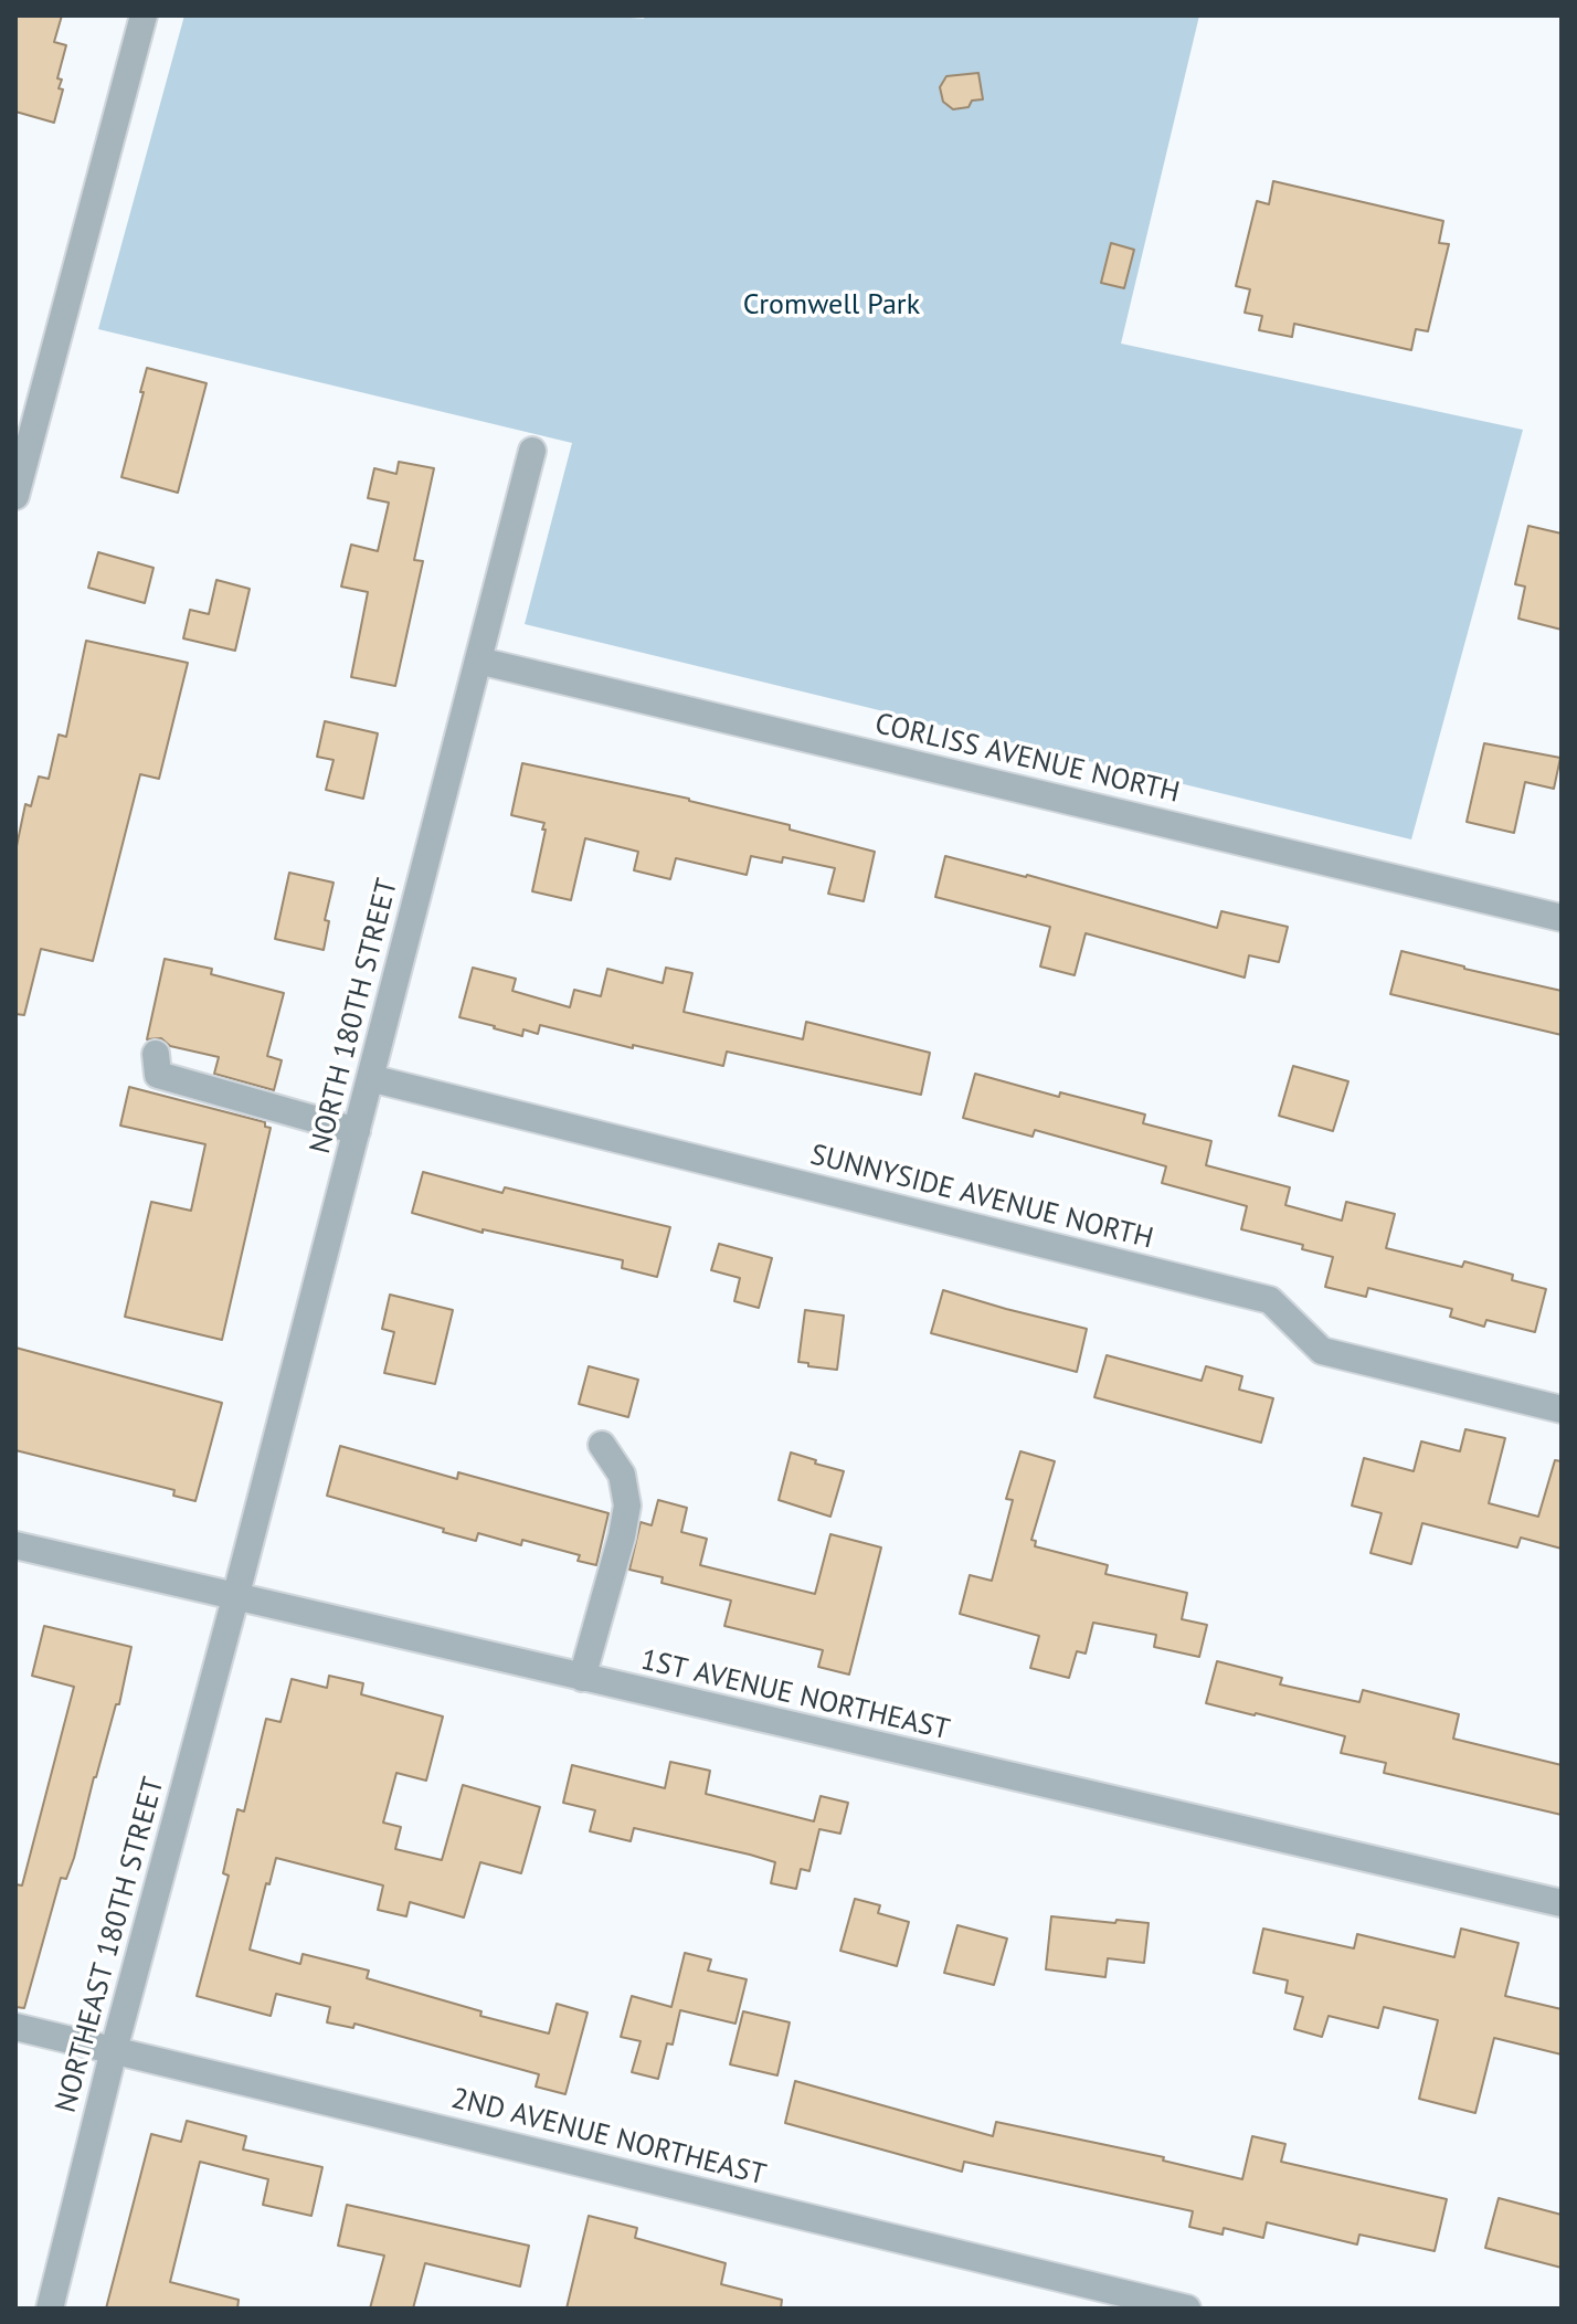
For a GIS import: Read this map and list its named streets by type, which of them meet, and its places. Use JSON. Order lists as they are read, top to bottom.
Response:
{
  "streets": {
    "street": [
      "CORLISS AVENUE NORTH",
      "NORTH 180TH STREET",
      "SUNNYSIDE AVENUE NORTH",
      "1ST AVENUE NORTHEAST",
      "NORTHEAST 180TH STREET",
      "2ND AVENUE NORTHEAST"
    ]
  },
  "crossings": [
    ["CORLISS AVENUE NORTH", "NORTH 180TH STREET"],
    ["NORTH 180TH STREET", "SUNNYSIDE AVENUE NORTH"],
    ["NORTH 180TH STREET", "1ST AVENUE NORTHEAST"],
    ["NORTH 180TH STREET", "NORTHEAST 180TH STREET"],
    ["1ST AVENUE NORTHEAST", "NORTHEAST 180TH STREET"],
    ["NORTHEAST 180TH STREET", "2ND AVENUE NORTHEAST"]
  ],
  "parks": ["Cromwell Park"]
}
